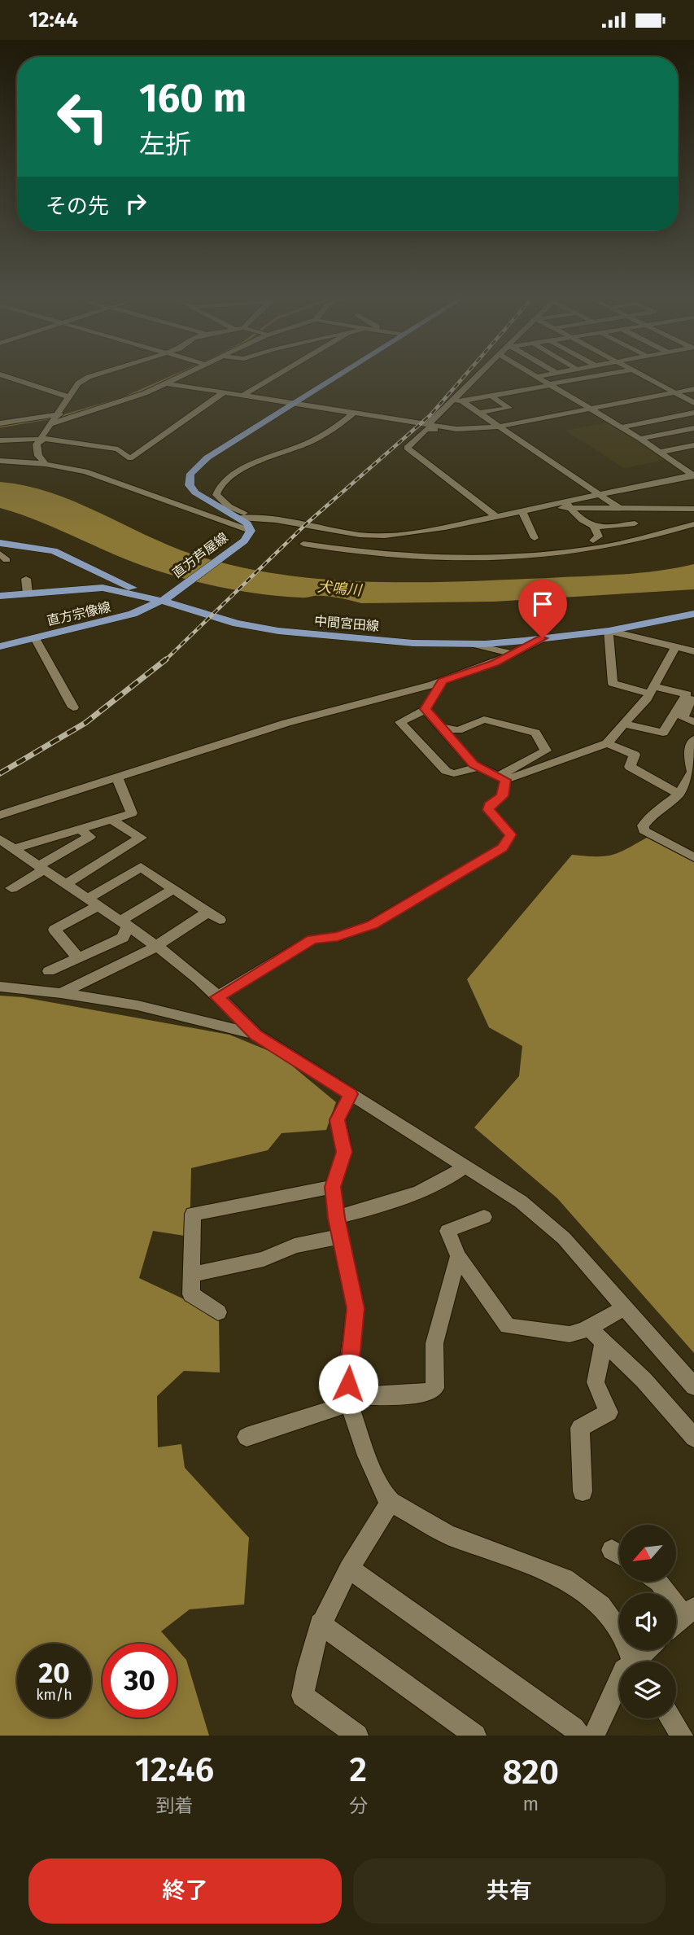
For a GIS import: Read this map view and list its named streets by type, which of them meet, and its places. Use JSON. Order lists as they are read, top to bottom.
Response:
{
  "streets": {
    "main road": ["直方芦屋線", "直方宗像線", "中間宮田線"]
  },
  "crossings": [
    ["直方芦屋線", "直方宗像線"],
    ["直方芦屋線", "中間宮田線"],
    ["直方宗像線", "中間宮田線"]
  ],
  "water": ["犬鳴川"],
  "north": "bottom left",
  "page": {
    "status": "12:44",
    "turn": ["160 m", "左折"],
    "then": "その先",
    "speed": "20 km/h",
    "limit": "30",
    "eta": [
      "12:46",
      "到着",
      "2",
      "分",
      "820",
      "m"
    ],
    "buttons": ["終了", "共有"]
  }
}
